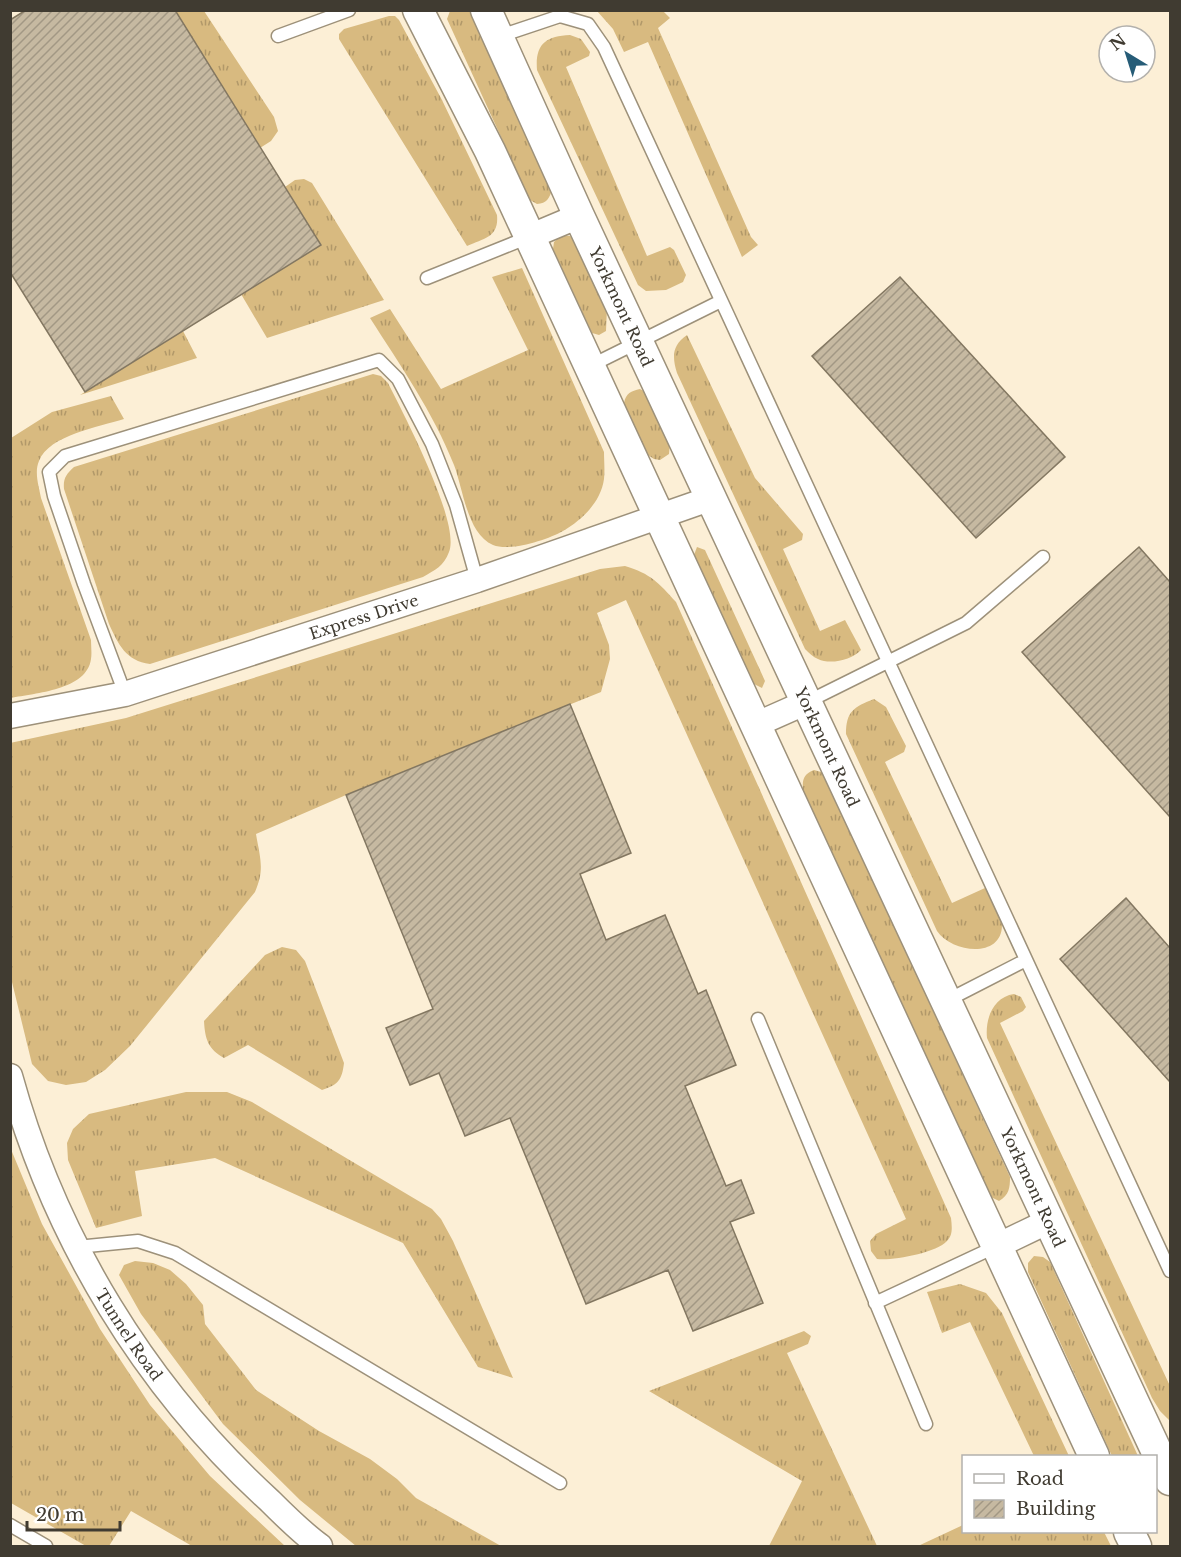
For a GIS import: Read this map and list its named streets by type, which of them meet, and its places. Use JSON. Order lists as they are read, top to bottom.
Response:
{
  "streets": {
    "street": ["Yorkmont Road", "Express Drive", "Tunnel Road"]
  },
  "crossings": [
    ["Yorkmont Road", "Express Drive"]
  ],
  "legend": ["Road", "Building"],
  "scale_bar": "20 m",
  "north": "top left"
}
